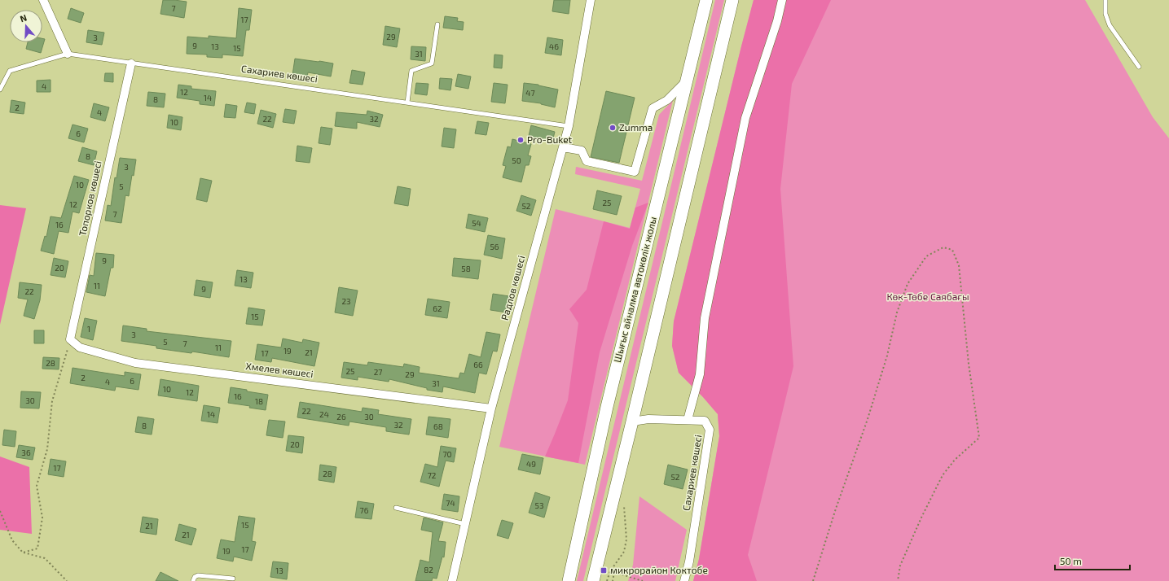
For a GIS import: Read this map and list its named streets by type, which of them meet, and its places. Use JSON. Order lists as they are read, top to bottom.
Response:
{
  "streets": {
    "main road": ["Шығыс айналма автокөлік жолы"],
    "street": [
      "Сахариев көшесі",
      "Топорков көшесі",
      "Радлов көшесі",
      "Хмелев көшесі"
    ]
  },
  "crossings": [
    ["Сахариев көшесі", "Топорков көшесі"],
    ["Сахариев көшесі", "Радлов көшесі"],
    ["Топорков көшесі", "Хмелев көшесі"],
    ["Радлов көшесі", "Хмелев көшесі"]
  ],
  "parks": ["Көк-Төбе Саябағы"],
  "places": {
    "other": ["Zumma", "Pro-Buket"],
    "transit": ["микрорайон Коктобе"]
  },
  "house_numbers": [
    "7",
    "17",
    "29",
    "3",
    "9",
    "13",
    "46",
    "15",
    "31",
    "4",
    "12",
    "47",
    "14",
    "8",
    "2",
    "4",
    "22",
    "32",
    "10",
    "6",
    "8",
    "50",
    "3",
    "10",
    "5",
    "25",
    "12",
    "52",
    "7",
    "54",
    "16",
    "56",
    "9",
    "20",
    "58",
    "13",
    "11",
    "9",
    "22",
    "23",
    "62",
    "15",
    "1",
    "3",
    "5",
    "7",
    "11",
    "19",
    "21",
    "17",
    "28",
    "66",
    "25",
    "27",
    "29",
    "2",
    "6",
    "4",
    "31",
    "10",
    "12",
    "16",
    "30",
    "18",
    "22",
    "14",
    "24",
    "26",
    "30",
    "32",
    "8",
    "68",
    "20",
    "36",
    "70",
    "49",
    "17",
    "28",
    "72",
    "52",
    "74",
    "53",
    "76",
    "15",
    "21",
    "21",
    "17",
    "19",
    "82",
    "13"
  ],
  "scale_bar": "50 m",
  "north": "top"
}
